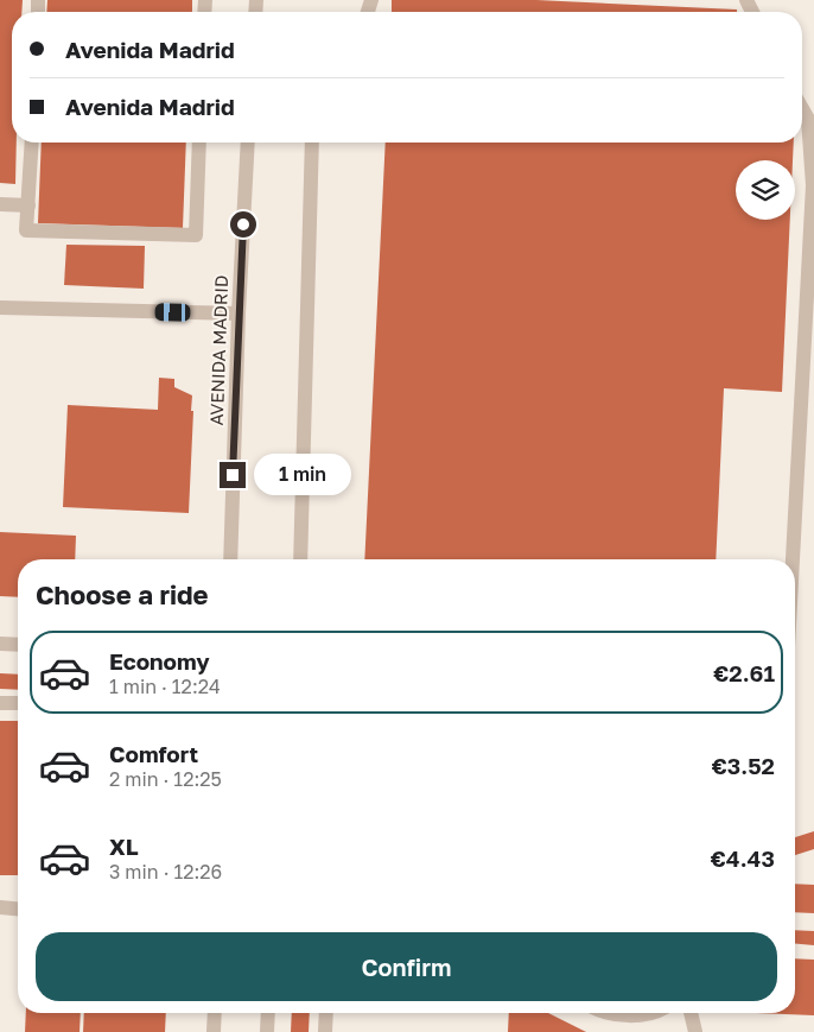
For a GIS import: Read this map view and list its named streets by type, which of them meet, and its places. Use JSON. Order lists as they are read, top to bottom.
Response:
{
  "streets": {
    "street": ["AVENIDA MADRID"]
  },
  "page": {
    "banner": ["Avenida Madrid", "Avenida Madrid"],
    "bubble": "1 min",
    "heading": "Choose a ride",
    "list": [
      {
        "name": "Economy",
        "note": "1 min · 12:24",
        "value": "€2.61"
      },
      {
        "name": "Comfort",
        "note": "2 min · 12:25",
        "value": "€3.52"
      },
      {
        "name": "XL",
        "note": "3 min · 12:26",
        "value": "€4.43"
      }
    ],
    "buttons": "Confirm"
  }
}
